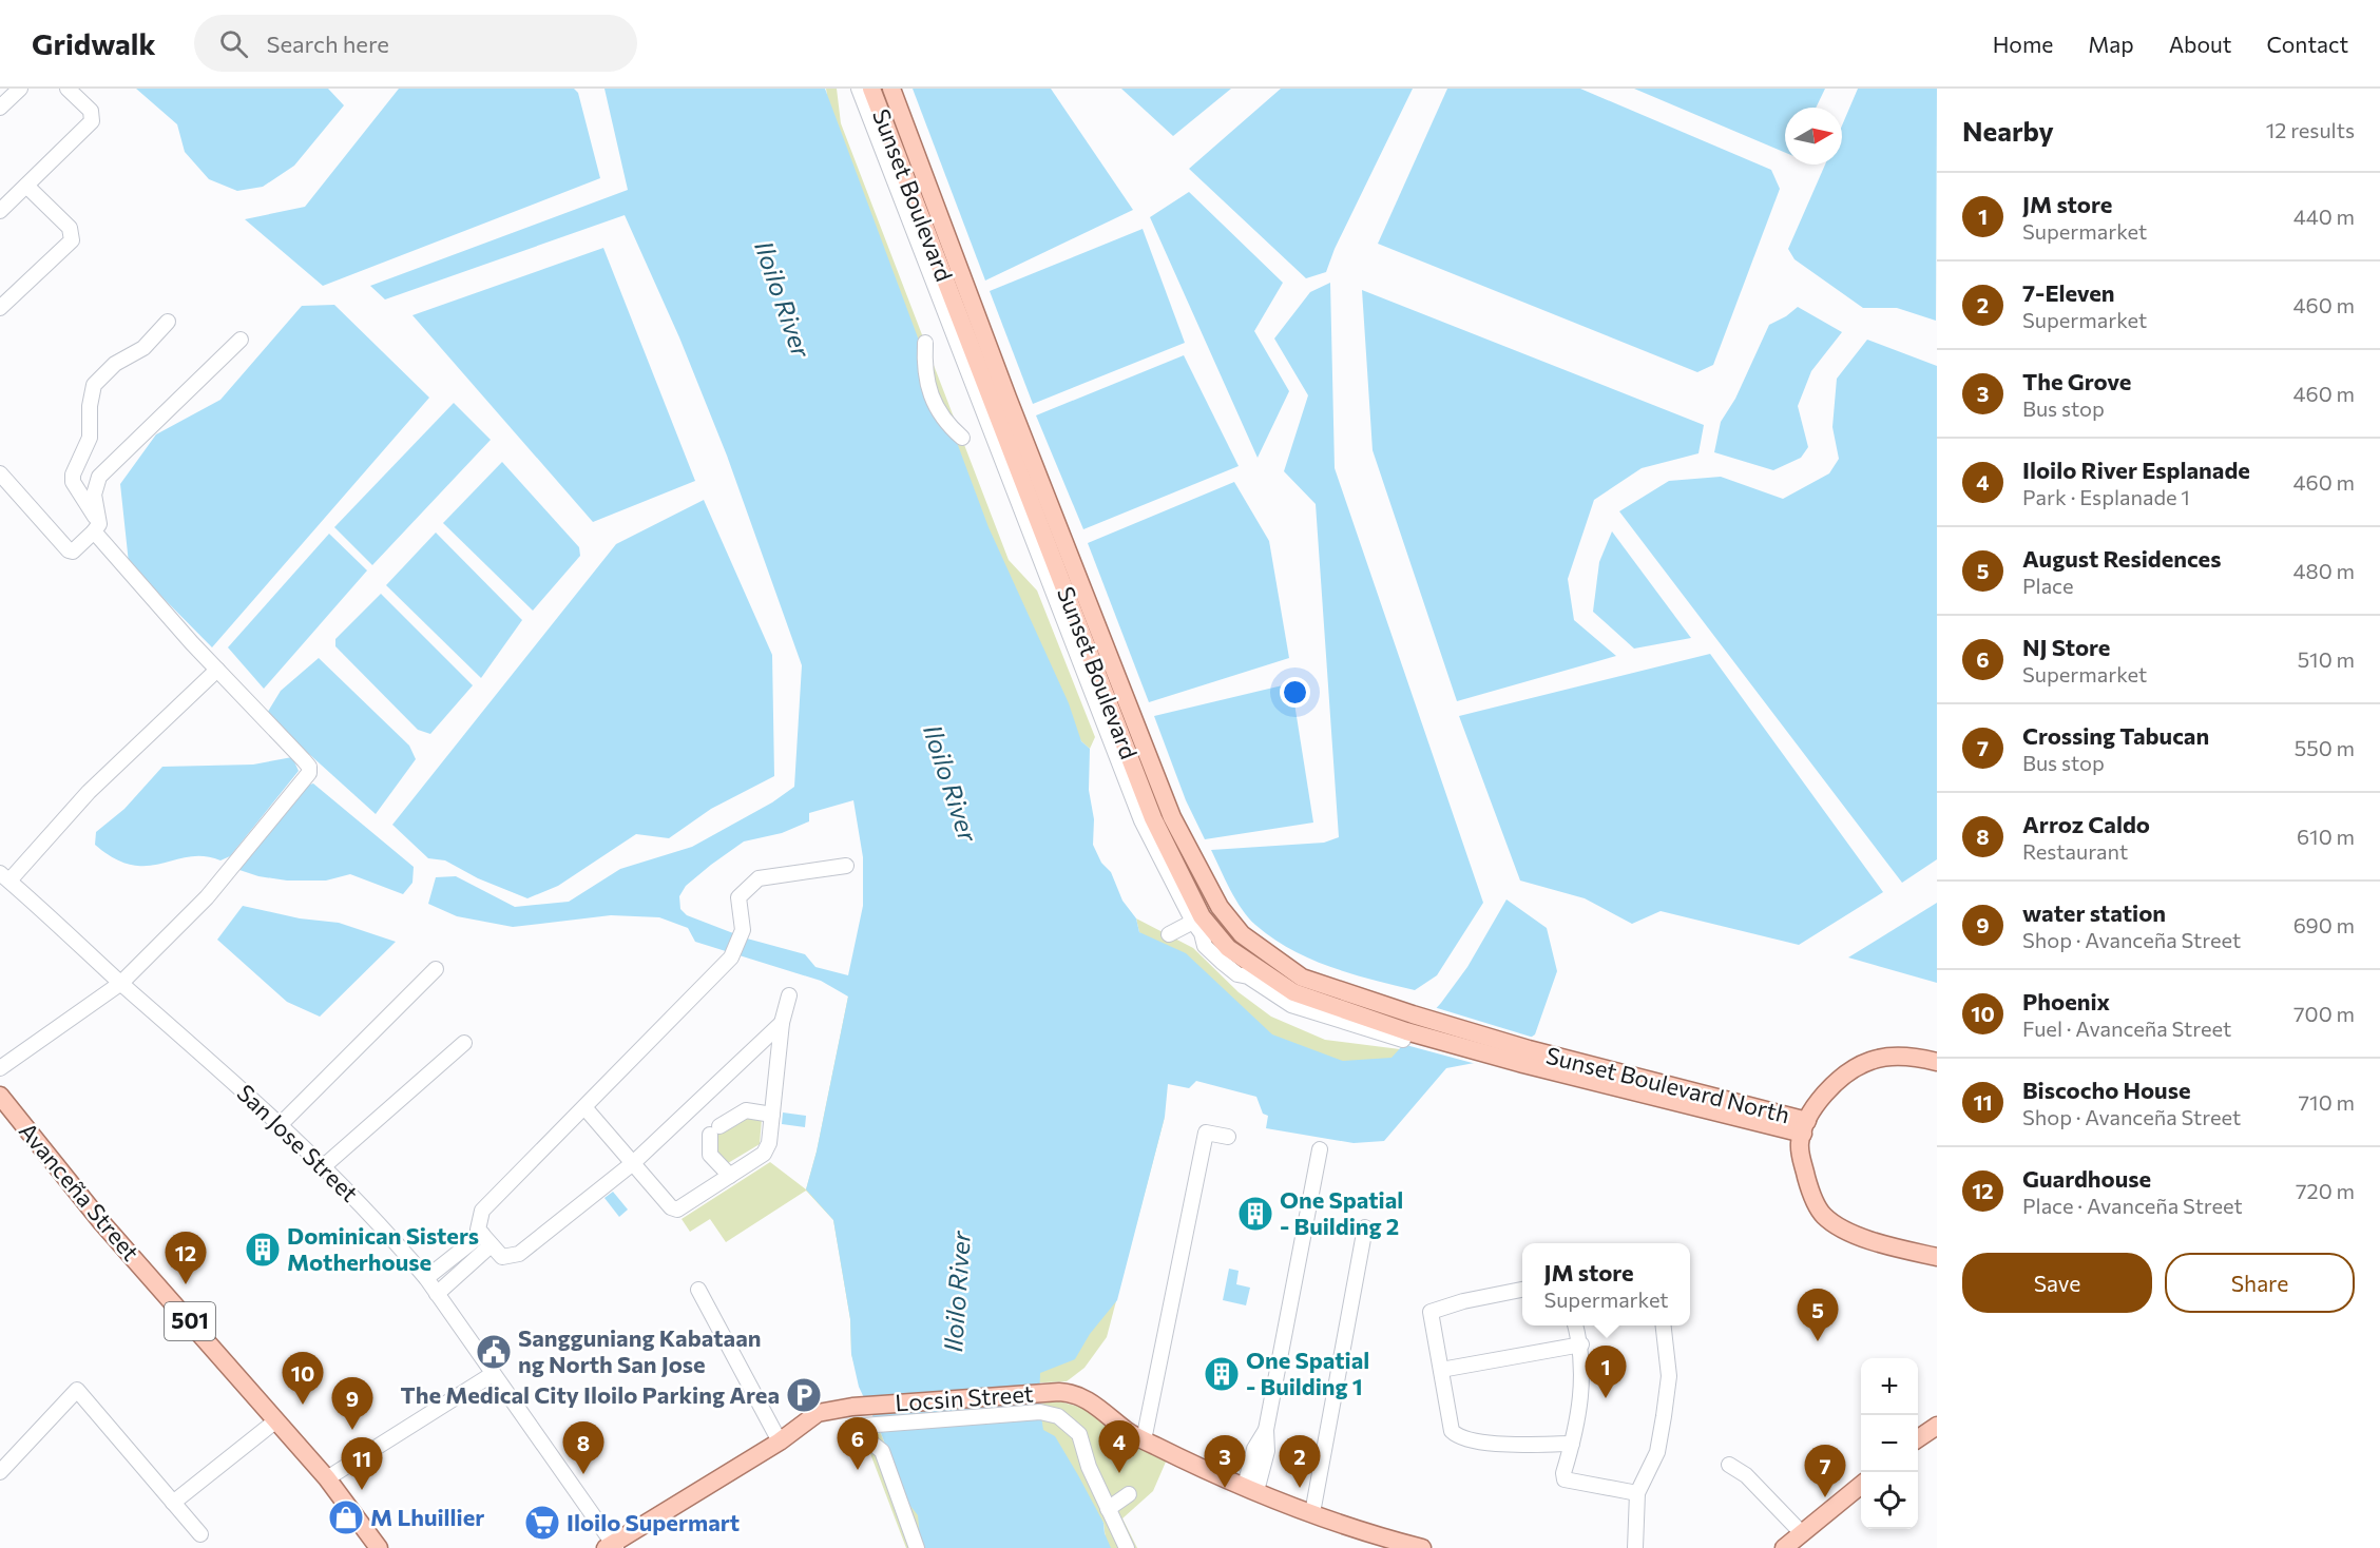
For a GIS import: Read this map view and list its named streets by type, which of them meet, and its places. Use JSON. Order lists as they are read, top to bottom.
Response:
{
  "streets": {
    "main road": [
      "Sunset Boulevard",
      "Sunset Boulevard North",
      "Avanceña Street",
      "501",
      "Locsin Street"
    ],
    "street": ["San Jose Street"]
  },
  "crossings": [
    ["Sunset Boulevard", "Sunset Boulevard North"],
    ["San Jose Street", "Locsin Street"]
  ],
  "water": ["Iloilo River"],
  "places": {
    "building": ["One Spatial - Building 2", "Dominican Sisters Motherhouse", "One Spatial - Building 1"],
    "public building": ["Sangguniang Kabataan ng North San Jose"],
    "parking": ["The Medical City Iloilo Parking Area"],
    "shop": ["M Lhuillier"],
    "supermarket": ["Iloilo Supermart"]
  },
  "north": "right",
  "page": {
    "header": "Gridwalk",
    "search": "Search here",
    "nav": [
      "Home",
      "Map",
      "About",
      "Contact"
    ],
    "heading": ["Nearby", "12 results"],
    "list": [
      {
        "mark": "1",
        "name": "JM store",
        "note": "Supermarket",
        "value": "440 m"
      },
      {
        "mark": "2",
        "name": "7-Eleven",
        "note": "Supermarket",
        "value": "460 m"
      },
      {
        "mark": "3",
        "name": "The Grove",
        "note": "Bus stop",
        "value": "460 m"
      },
      {
        "mark": "4",
        "name": "Iloilo River Esplanade",
        "note": "Park · Esplanade 1",
        "value": "460 m"
      },
      {
        "mark": "5",
        "name": "August Residences",
        "note": "Place",
        "value": "480 m"
      },
      {
        "mark": "6",
        "name": "NJ Store",
        "note": "Supermarket",
        "value": "510 m"
      },
      {
        "mark": "7",
        "name": "Crossing Tabucan",
        "note": "Bus stop",
        "value": "550 m"
      },
      {
        "mark": "8",
        "name": "Arroz Caldo",
        "note": "Restaurant",
        "value": "610 m"
      },
      {
        "mark": "9",
        "name": "water station",
        "note": "Shop · Avanceña Street",
        "value": "690 m"
      },
      {
        "mark": "10",
        "name": "Phoenix",
        "note": "Fuel · Avanceña Street",
        "value": "700 m"
      },
      {
        "mark": "11",
        "name": "Biscocho House",
        "note": "Shop · Avanceña Street",
        "value": "710 m"
      },
      {
        "mark": "12",
        "name": "Guardhouse",
        "note": "Place · Avanceña Street",
        "value": "720 m"
      }
    ],
    "pins": [
      "12",
      "5",
      "1",
      "10",
      "9",
      "6",
      "4",
      "8",
      "2",
      "3",
      "11",
      "7"
    ],
    "buttons": ["Save", "Share"],
    "popup": ["JM store", "Supermarket"],
    "map_buttons": ["+", "−"]
  }
}
